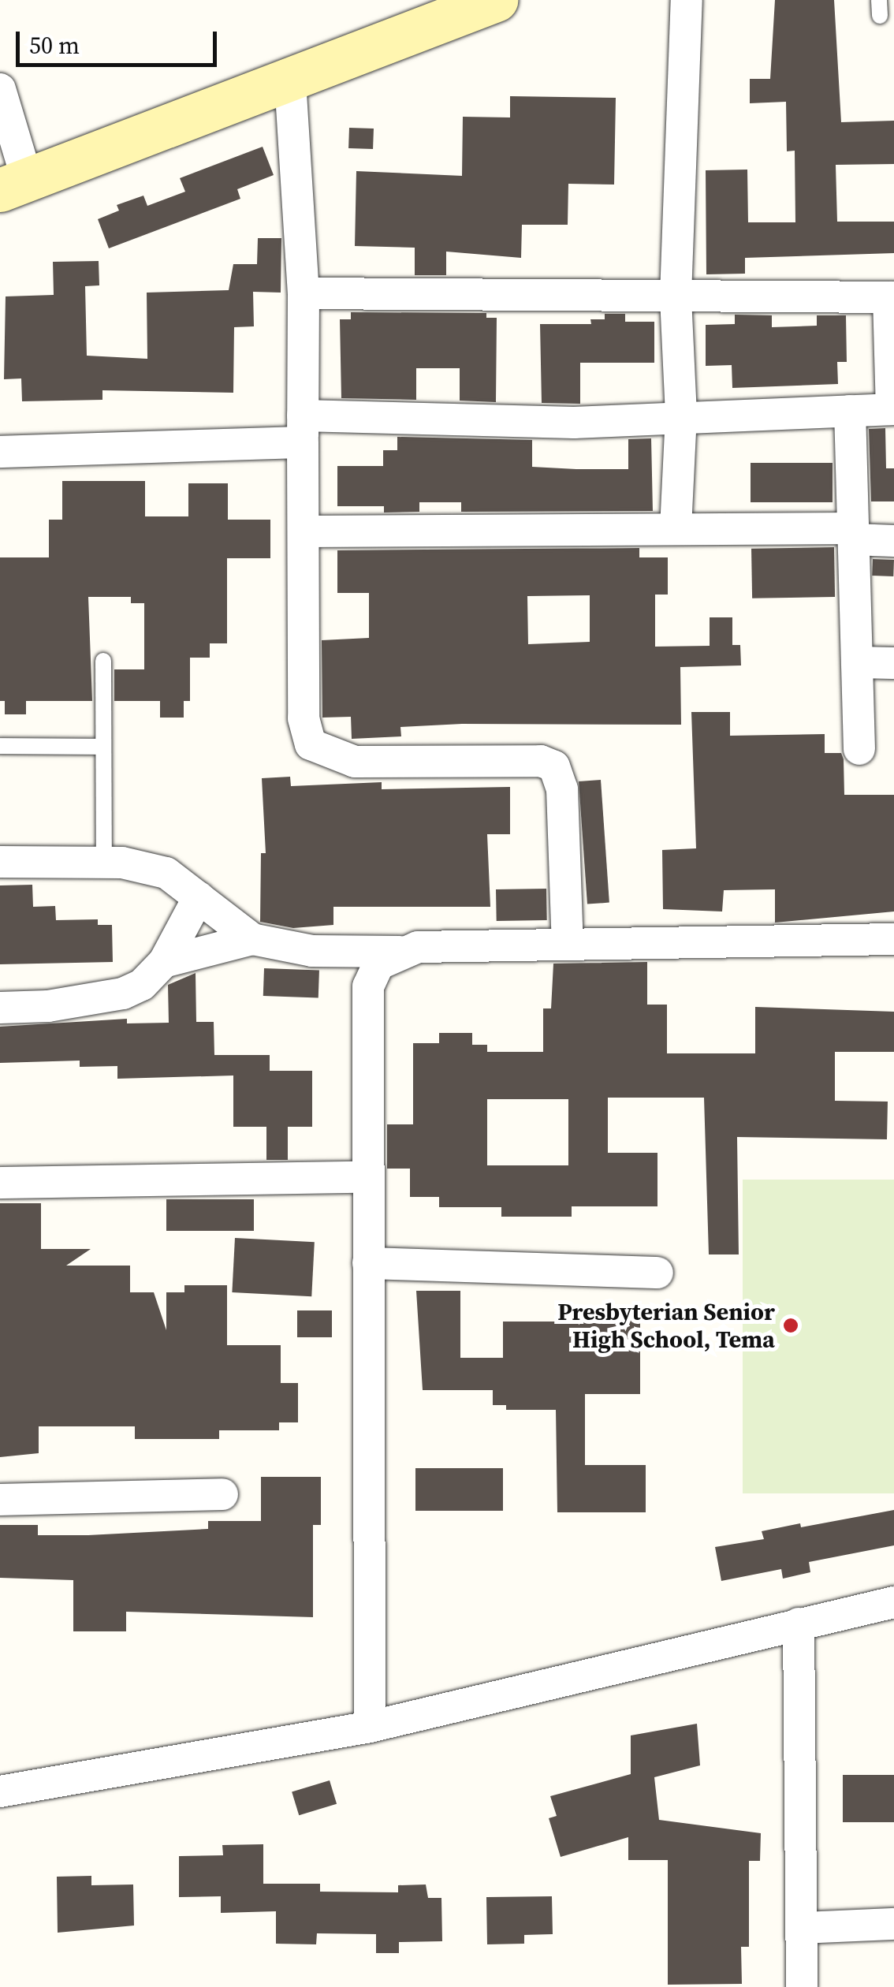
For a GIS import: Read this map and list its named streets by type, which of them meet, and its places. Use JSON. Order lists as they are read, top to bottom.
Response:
{
  "places": ["Presbyterian Senior High School, Tema"],
  "scale_bar": "50 m"
}
